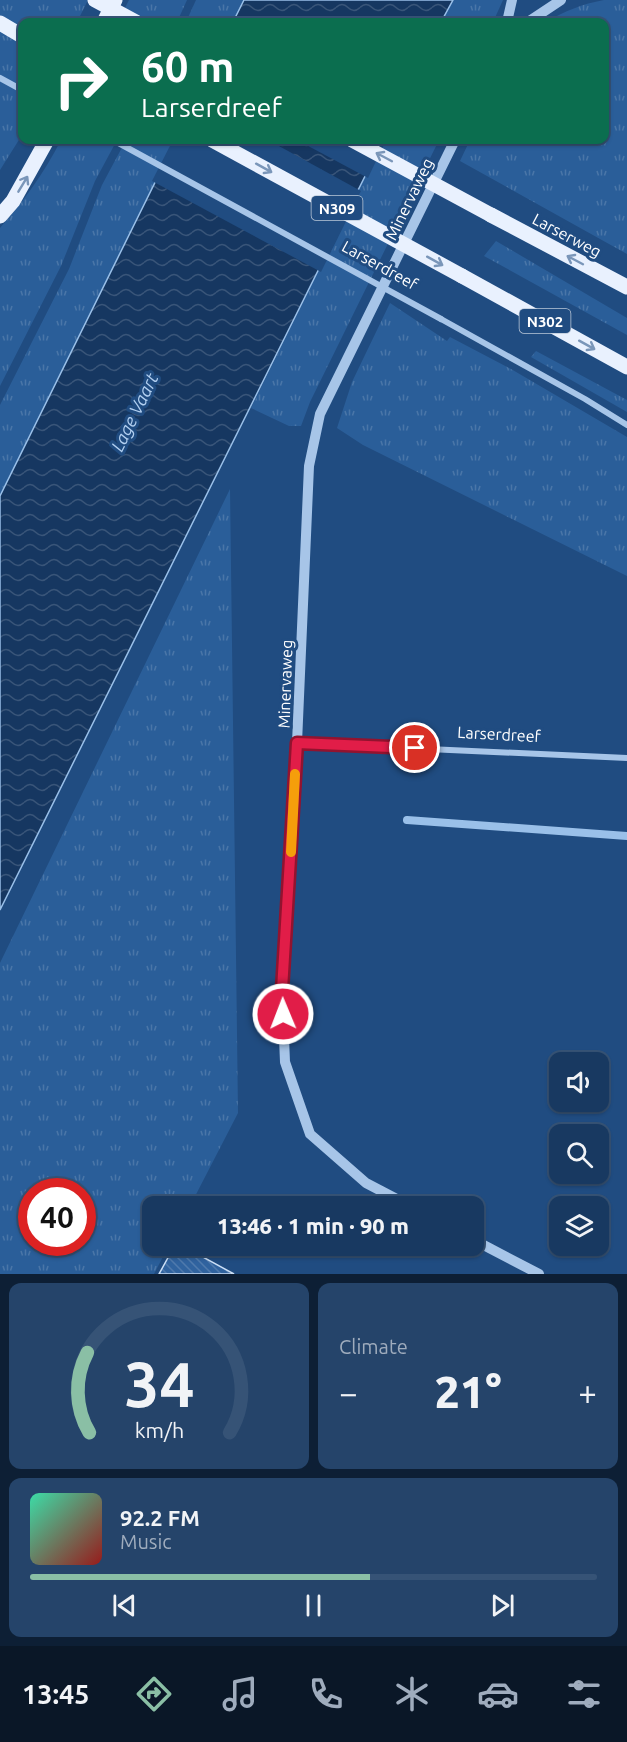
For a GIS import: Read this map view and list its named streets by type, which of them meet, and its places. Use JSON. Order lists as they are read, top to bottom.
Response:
{
  "streets": {
    "main road": [
      "N309",
      "Larserweg",
      "Larserdreef",
      "N302"
    ],
    "street": ["Minervaweg"]
  },
  "crossings": [
    ["Minervaweg", "Larserdreef"],
    ["Larserdreef", "N302"]
  ],
  "water": ["Lage Vaart"],
  "page": {
    "turn": ["60 m", "Larserdreef"],
    "limit": "40",
    "trip": "13:46 · 1 min · 90 m",
    "tile": "Climate",
    "heat": ["−", "21°", "+"],
    "song": ["92.2 FM", "Music"],
    "tabs": "13:45",
    "gauge": ["34", "km/h"]
  }
}
